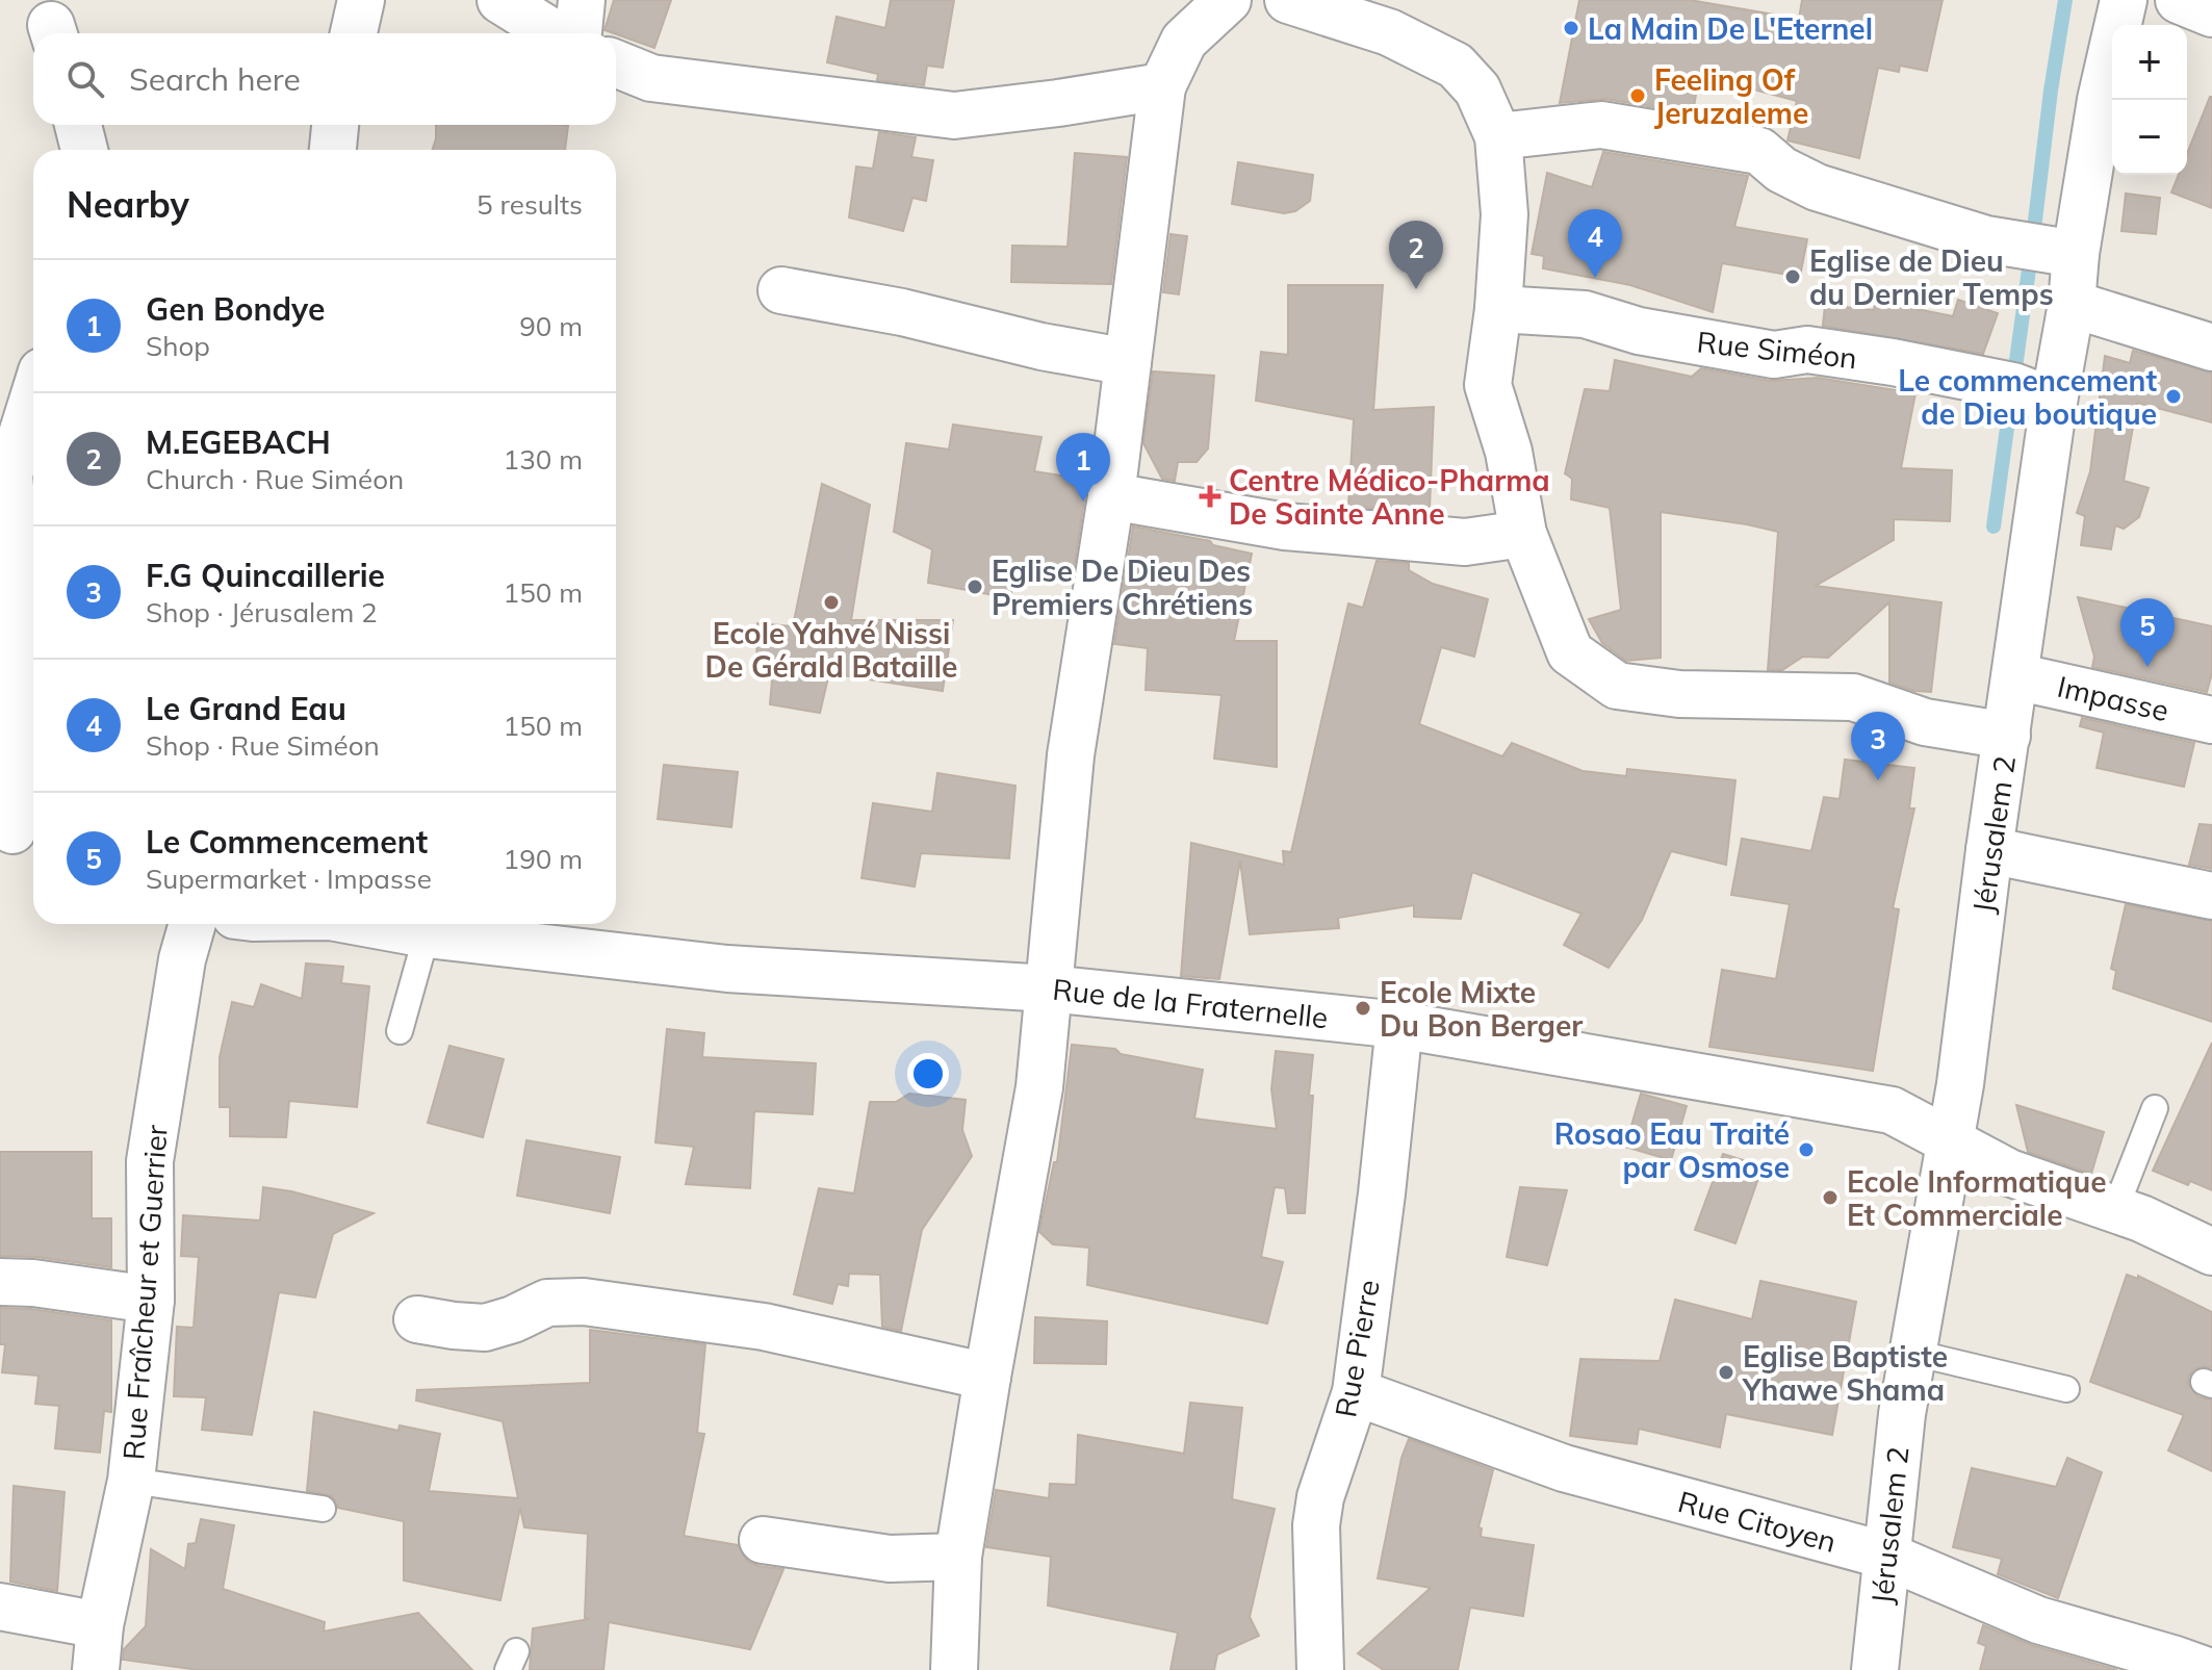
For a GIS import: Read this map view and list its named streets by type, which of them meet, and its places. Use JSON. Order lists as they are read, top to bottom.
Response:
{
  "streets": {
    "street": [
      "Rue Siméon",
      "Impasse",
      "Jérusalem 2",
      "Rue de la Fraternelle",
      "Rue Fraîcheur et Guerrier",
      "Rue Pierre",
      "Rue Citoyen"
    ]
  },
  "crossings": [
    ["Rue Siméon", "Jérusalem 2"],
    ["Impasse", "Jérusalem 2"],
    ["Jérusalem 2", "Rue de la Fraternelle"],
    ["Jérusalem 2", "Rue Citoyen"],
    ["Rue de la Fraternelle", "Rue Pierre"],
    ["Rue Pierre", "Rue Citoyen"]
  ],
  "places": {
    "other": [
      "La Main De L'Eternel",
      "Feeling Of Jeruzaleme",
      "Eglise de Dieu du Dernier Temps",
      "Le commencement de Dieu boutique",
      "Eglise De Dieu Des Premiers Chrétiens",
      "Ecole Yahvé Nissi De Gérald Bataille",
      "Ecole Mixte Du Bon Berger",
      "Rosao Eau Traité par Osmose",
      "Ecole Informatique Et Commerciale",
      "Eglise Baptiste Yhawe Shama"
    ],
    "health": ["Centre Médico-Pharma De Sainte Anne"]
  },
  "page": {
    "map_buttons": ["+", "−"],
    "search": "Search here",
    "heading": ["Nearby", "5 results"],
    "pins": [
      "4",
      "2",
      "1",
      "5",
      "3"
    ],
    "list": [
      {
        "mark": "1",
        "name": "Gen Bondye",
        "note": "Shop",
        "value": "90 m"
      },
      {
        "mark": "2",
        "name": "M.EGEBACH",
        "note": "Church · Rue Siméon",
        "value": "130 m"
      },
      {
        "mark": "3",
        "name": "F.G Quincaillerie",
        "note": "Shop · Jérusalem 2",
        "value": "150 m"
      },
      {
        "mark": "4",
        "name": "Le Grand Eau",
        "note": "Shop · Rue Siméon",
        "value": "150 m"
      },
      {
        "mark": "5",
        "name": "Le Commencement",
        "note": "Supermarket · Impasse",
        "value": "190 m"
      }
    ]
  }
}
